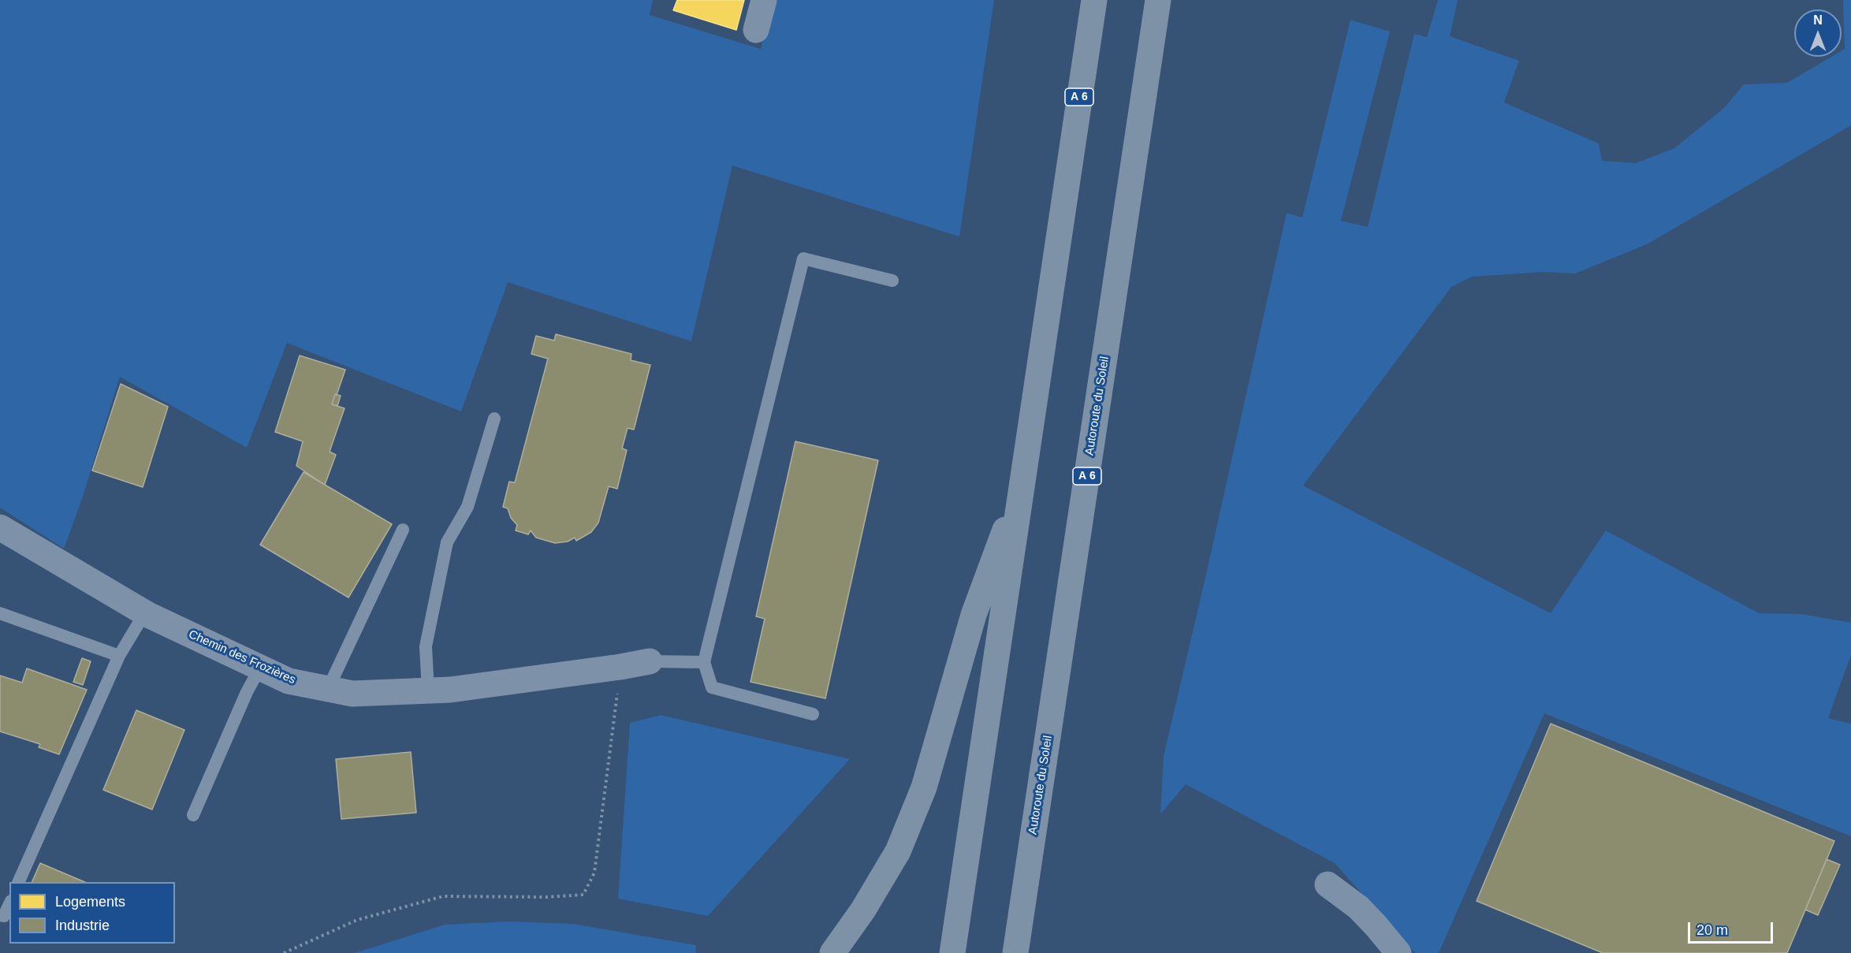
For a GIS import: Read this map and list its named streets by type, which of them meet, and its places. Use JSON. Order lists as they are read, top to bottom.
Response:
{
  "streets": {
    "highway": ["A 6", "Autoroute du Soleil"],
    "street": ["Chemin des Frozières"]
  },
  "legend": ["Logements", "Industrie"],
  "scale_bar": "20 m",
  "north": "top"
}
